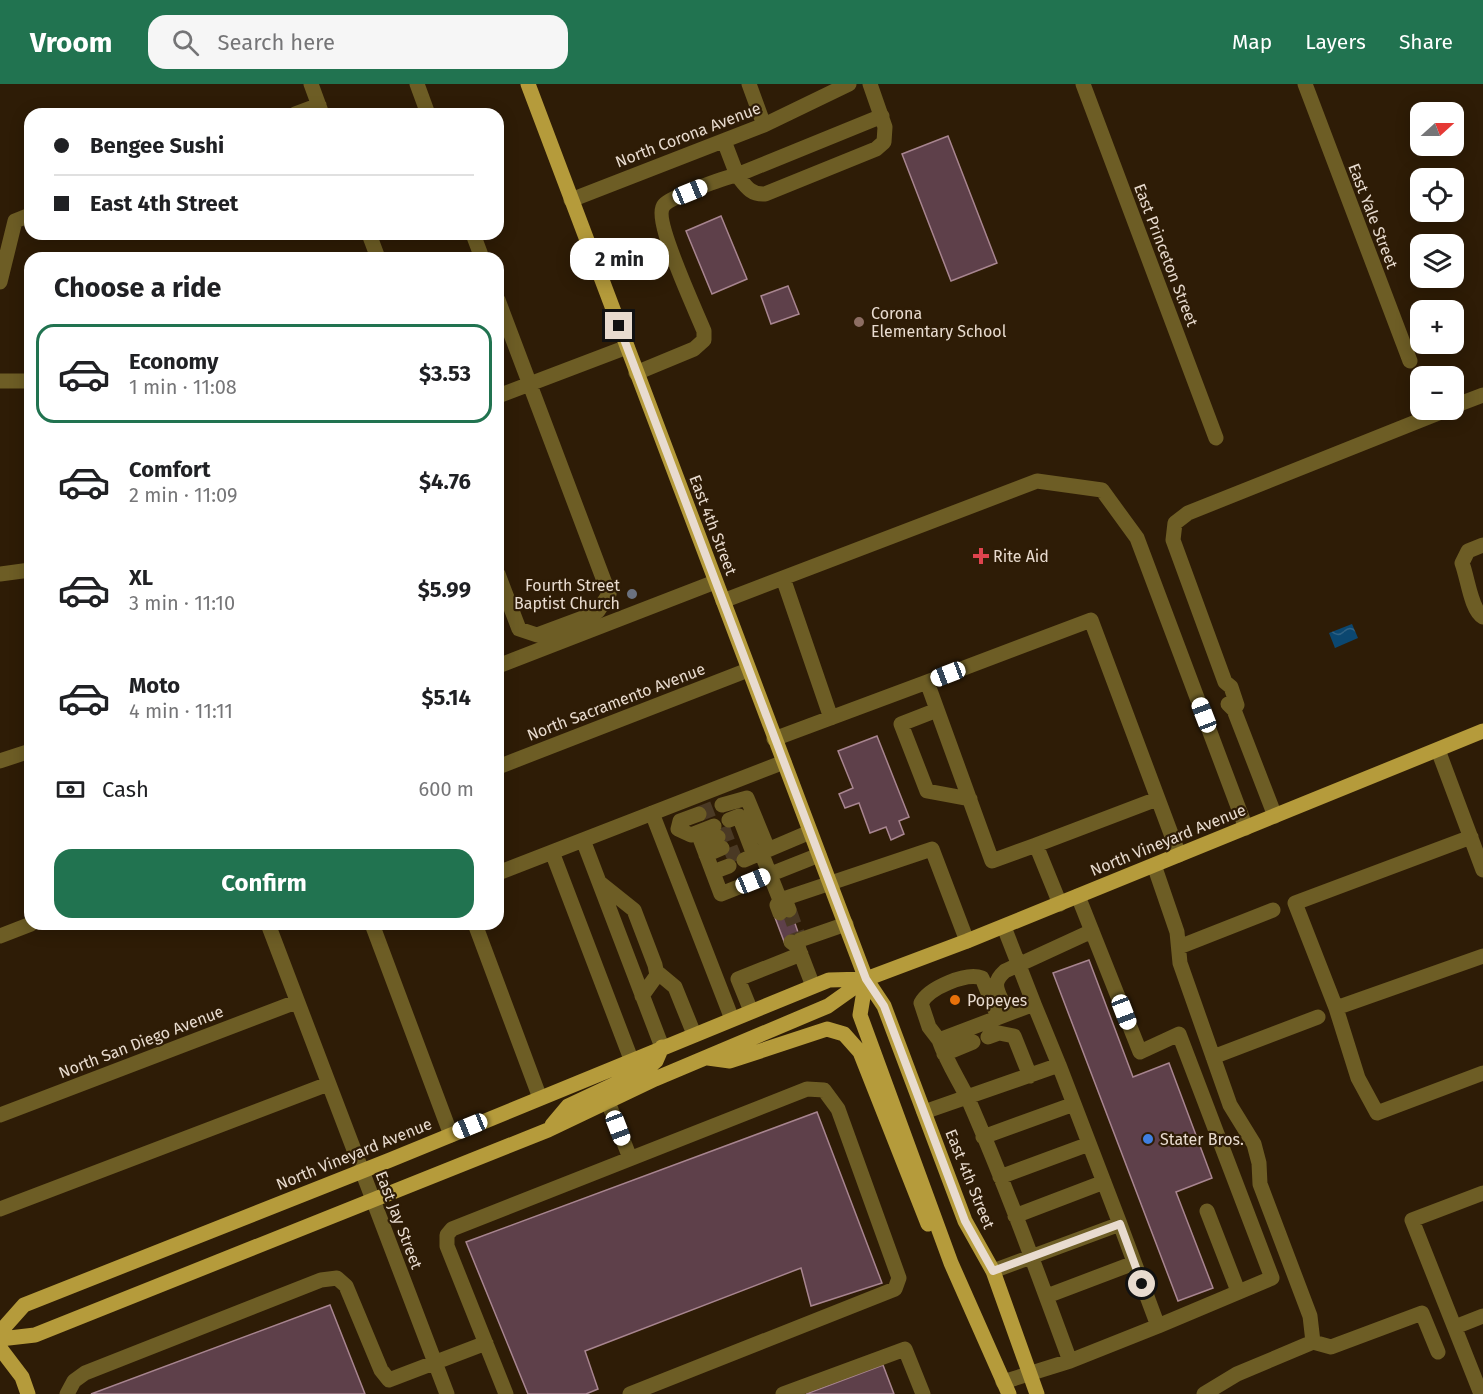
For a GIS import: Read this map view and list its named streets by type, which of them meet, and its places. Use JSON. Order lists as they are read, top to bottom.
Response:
{
  "streets": {
    "main road": ["East 4th Street", "North Vineyard Avenue"],
    "street": [
      "North Corona Avenue",
      "East Yale Street",
      "East Princeton Street",
      "North Sacramento Avenue",
      "North San Diego Avenue",
      "East Jay Street"
    ]
  },
  "crossings": [
    ["North Corona Avenue", "East 4th Street"],
    ["East 4th Street", "North Sacramento Avenue"],
    ["East 4th Street", "North Vineyard Avenue"],
    ["North Vineyard Avenue", "East Jay Street"],
    ["North San Diego Avenue", "East Jay Street"]
  ],
  "places": {
    "other": [
      "Corona Elementary School",
      "Fourth Street Baptist Church",
      "Popeyes",
      "Stater Bros."
    ],
    "health": ["Rite Aid"]
  },
  "north": "right",
  "page": {
    "header": "Vroom",
    "search": "Search here",
    "nav": ["Map", "Layers", "Share"],
    "map_buttons": ["+", "−"],
    "banner": ["Bengee Sushi", "East 4th Street"],
    "bubble": "2 min",
    "heading": "Choose a ride",
    "list": [
      {
        "name": "Economy",
        "note": "1 min · 11:08",
        "value": "$3.53"
      },
      {
        "name": "Comfort",
        "note": "2 min · 11:09",
        "value": "$4.76"
      },
      {
        "name": "XL",
        "note": "3 min · 11:10",
        "value": "$5.99"
      },
      {
        "name": "Moto",
        "note": "4 min · 11:11",
        "value": "$5.14"
      }
    ],
    "pay": ["Cash", "600 m"],
    "buttons": "Confirm"
  }
}
